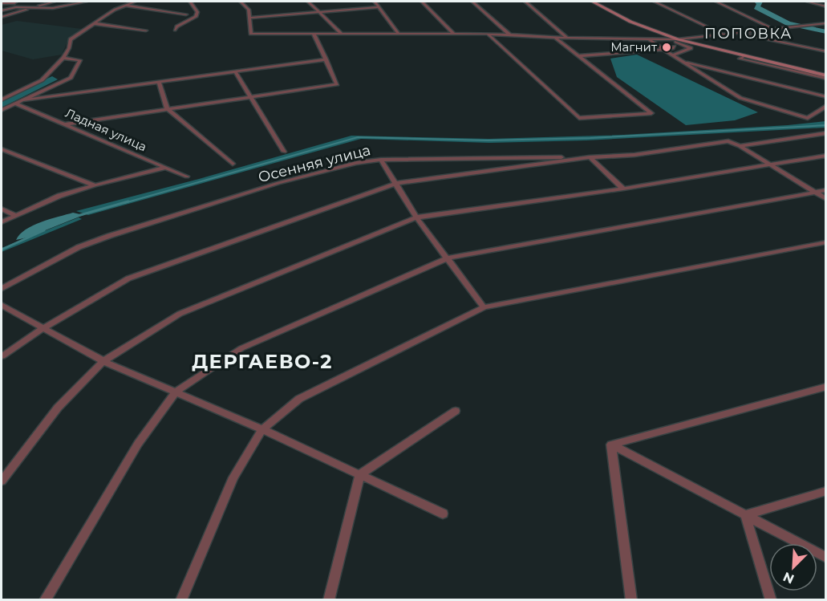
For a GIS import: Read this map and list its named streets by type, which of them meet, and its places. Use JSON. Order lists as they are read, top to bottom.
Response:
{
  "streets": {
    "street": ["Ладная улица", "Осенняя улица"]
  },
  "districts": ["ПОПОВКА", "ДЕРГАЕВО-2"],
  "places": ["Магнит"],
  "north": "bottom left"
}
